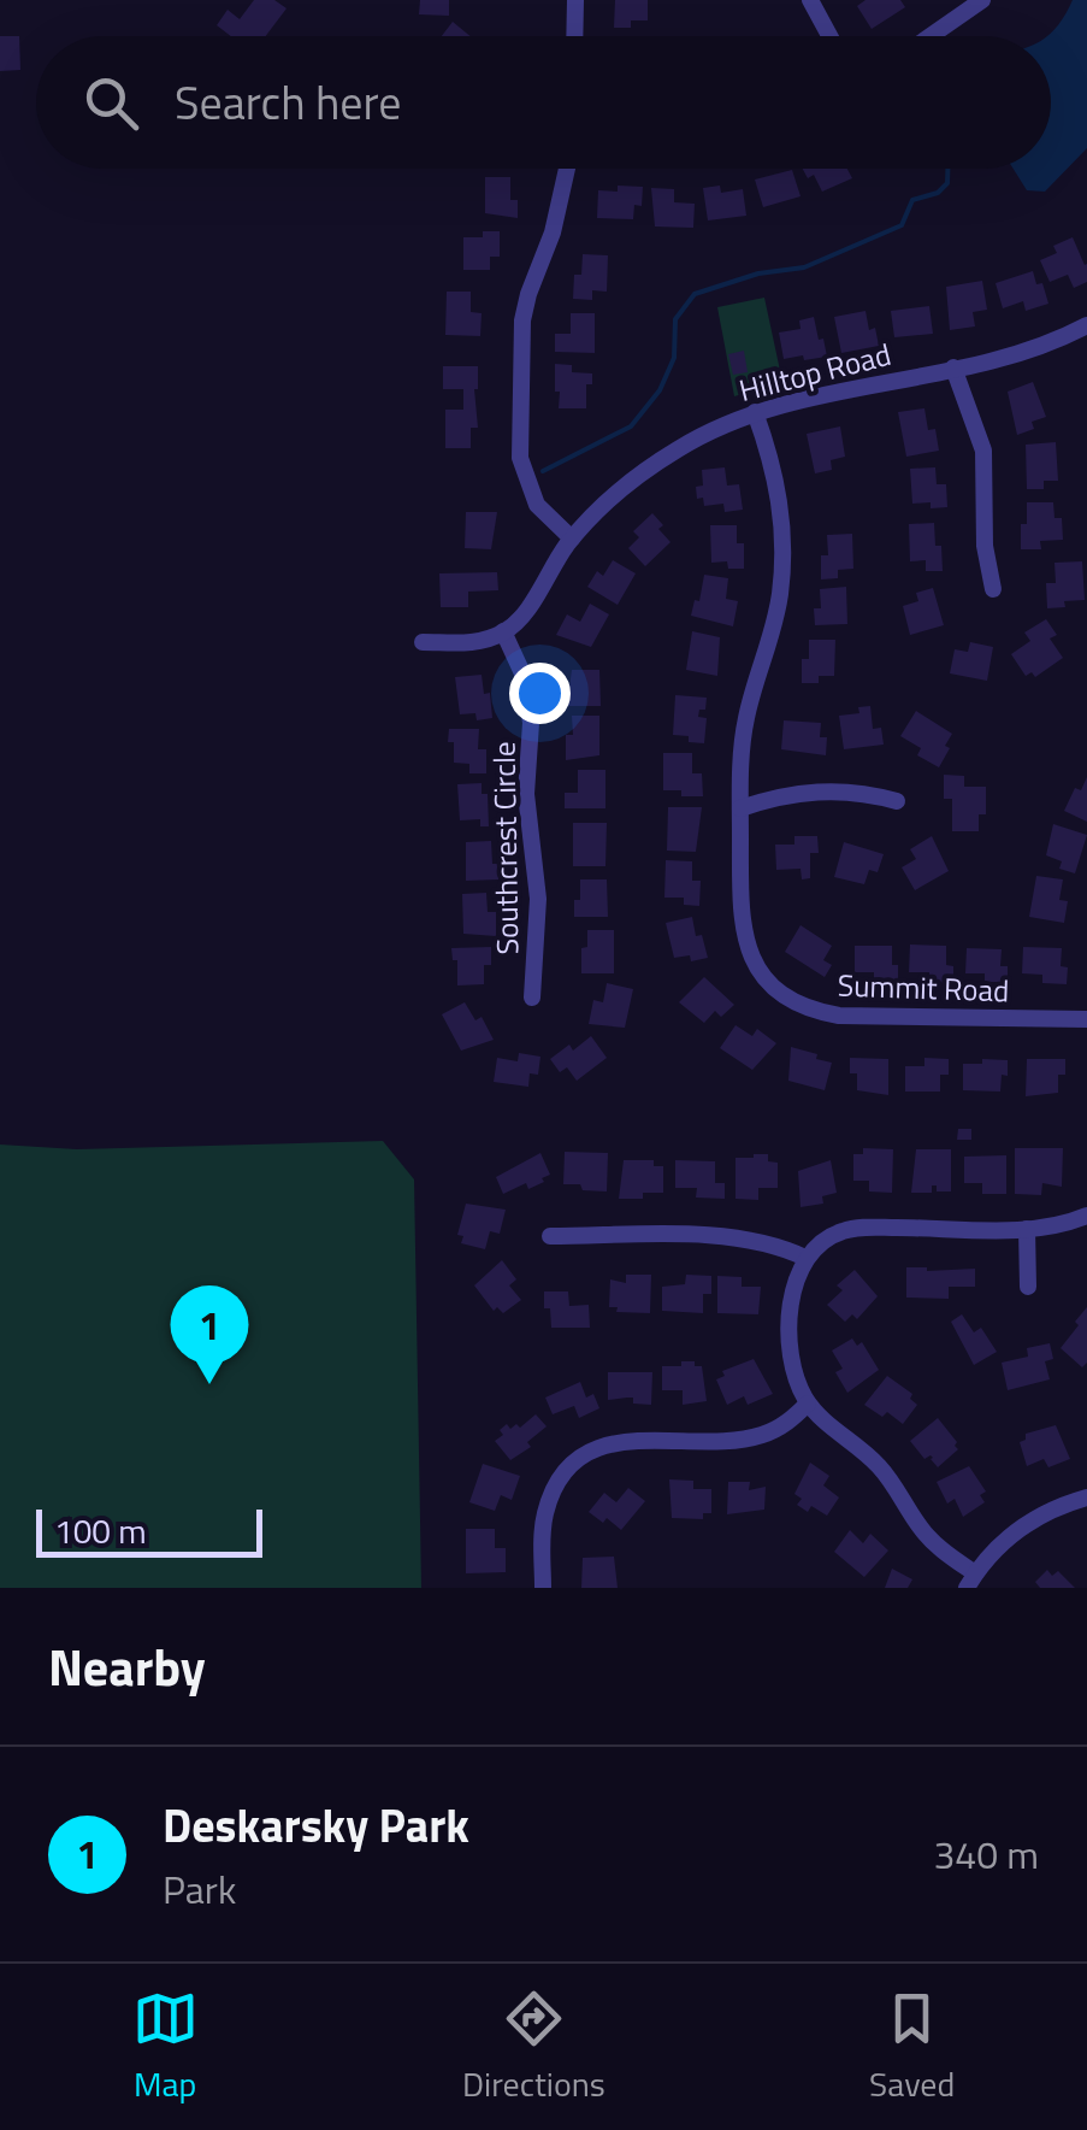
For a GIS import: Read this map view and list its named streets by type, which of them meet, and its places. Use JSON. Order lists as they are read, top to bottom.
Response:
{
  "streets": {
    "street": ["Hilltop Road", "Southcrest Circle", "Summit Road"]
  },
  "crossings": [
    ["Hilltop Road", "Southcrest Circle"]
  ],
  "scale_bar": "100 m",
  "page": {
    "search": "Search here",
    "pins": "1",
    "scale": "100 m",
    "heading": "Nearby",
    "list": [
      {
        "mark": "1",
        "name": "Deskarsky Park",
        "note": "Park",
        "value": "340 m"
      }
    ],
    "nav": ["Map", "Directions", "Saved"]
  }
}
